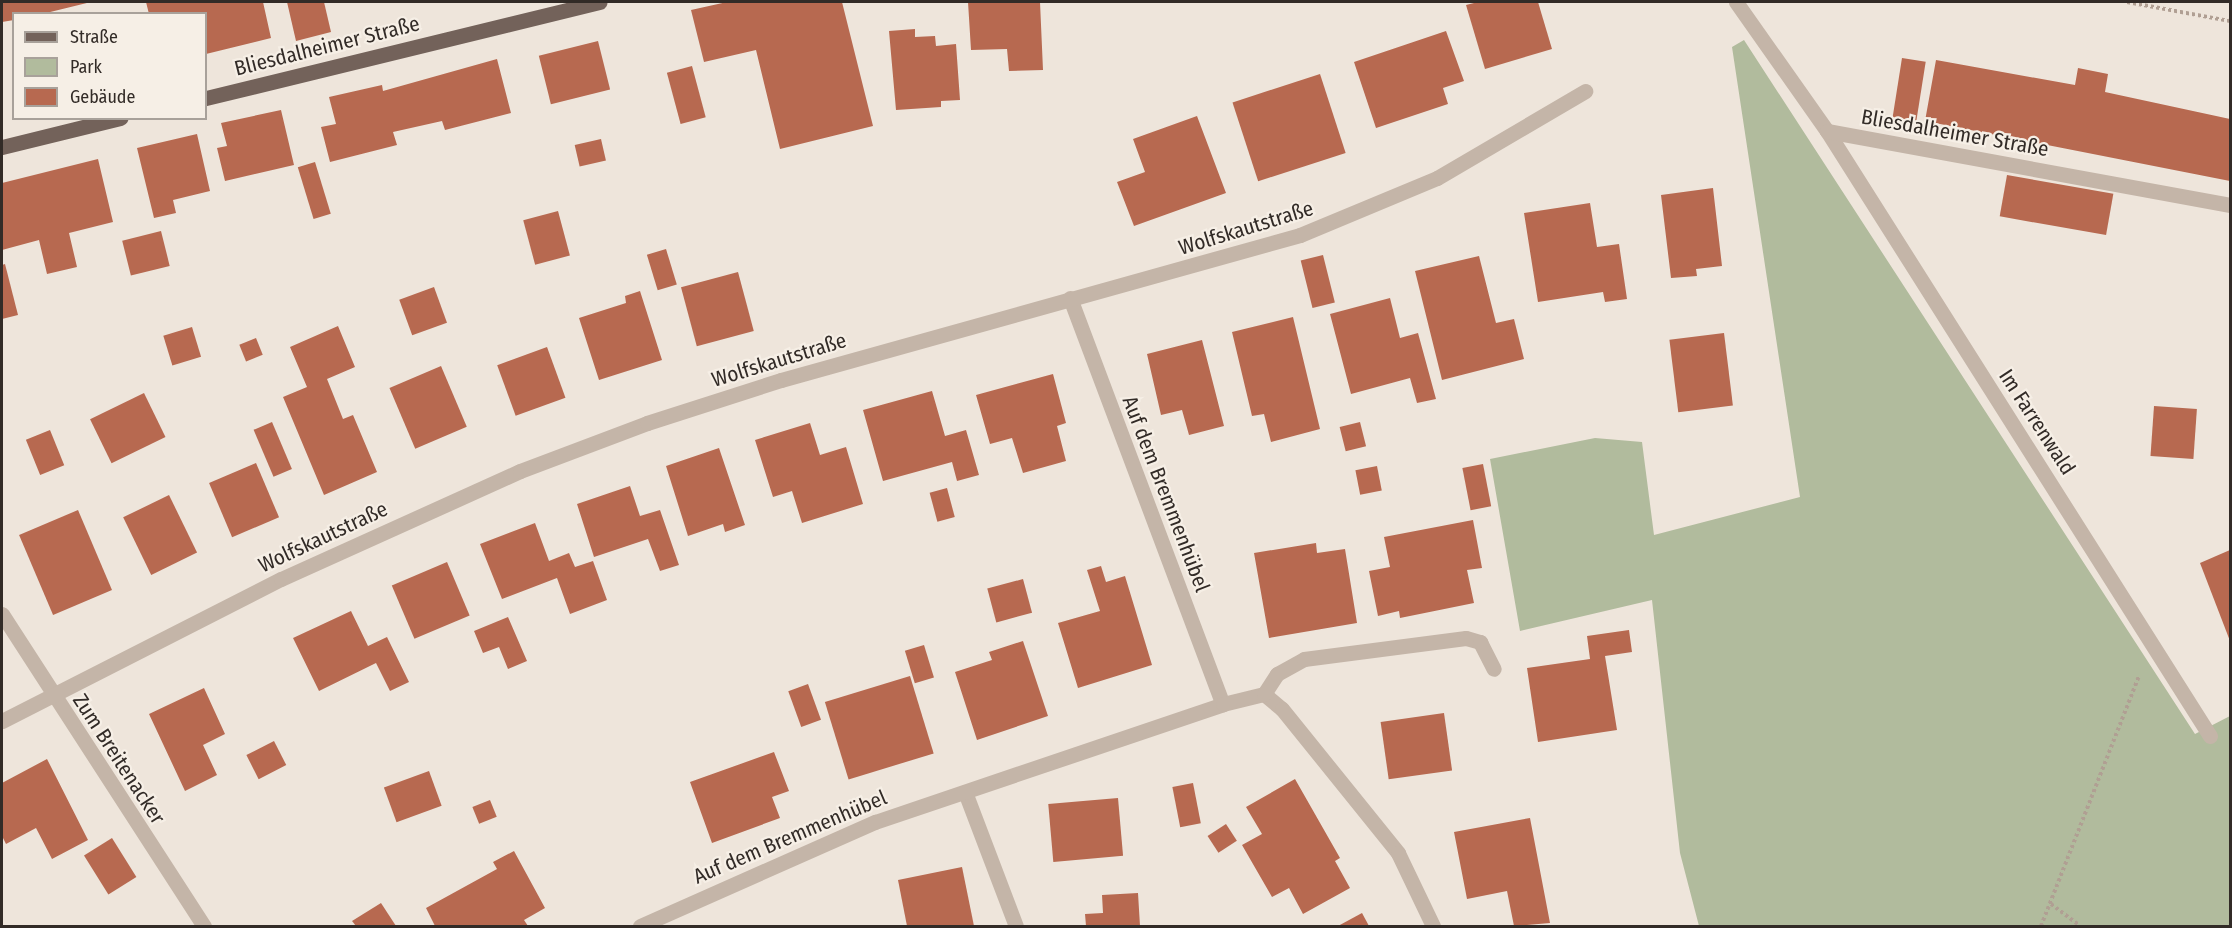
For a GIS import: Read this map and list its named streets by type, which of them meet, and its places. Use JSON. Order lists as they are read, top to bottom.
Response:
{
  "streets": {
    "main road": ["Bliesdalheimer Straße"],
    "street": [
      "Wolfskautstraße",
      "Im Farrenwald",
      "Auf dem Bremmenhübel",
      "Zum Breitenacker"
    ]
  },
  "crossings": [
    ["Bliesdalheimer Straße", "Im Farrenwald"],
    ["Wolfskautstraße", "Auf dem Bremmenhübel"],
    ["Wolfskautstraße", "Zum Breitenacker"]
  ],
  "legend": ["Straße", "Park", "Gebäude"]
}
